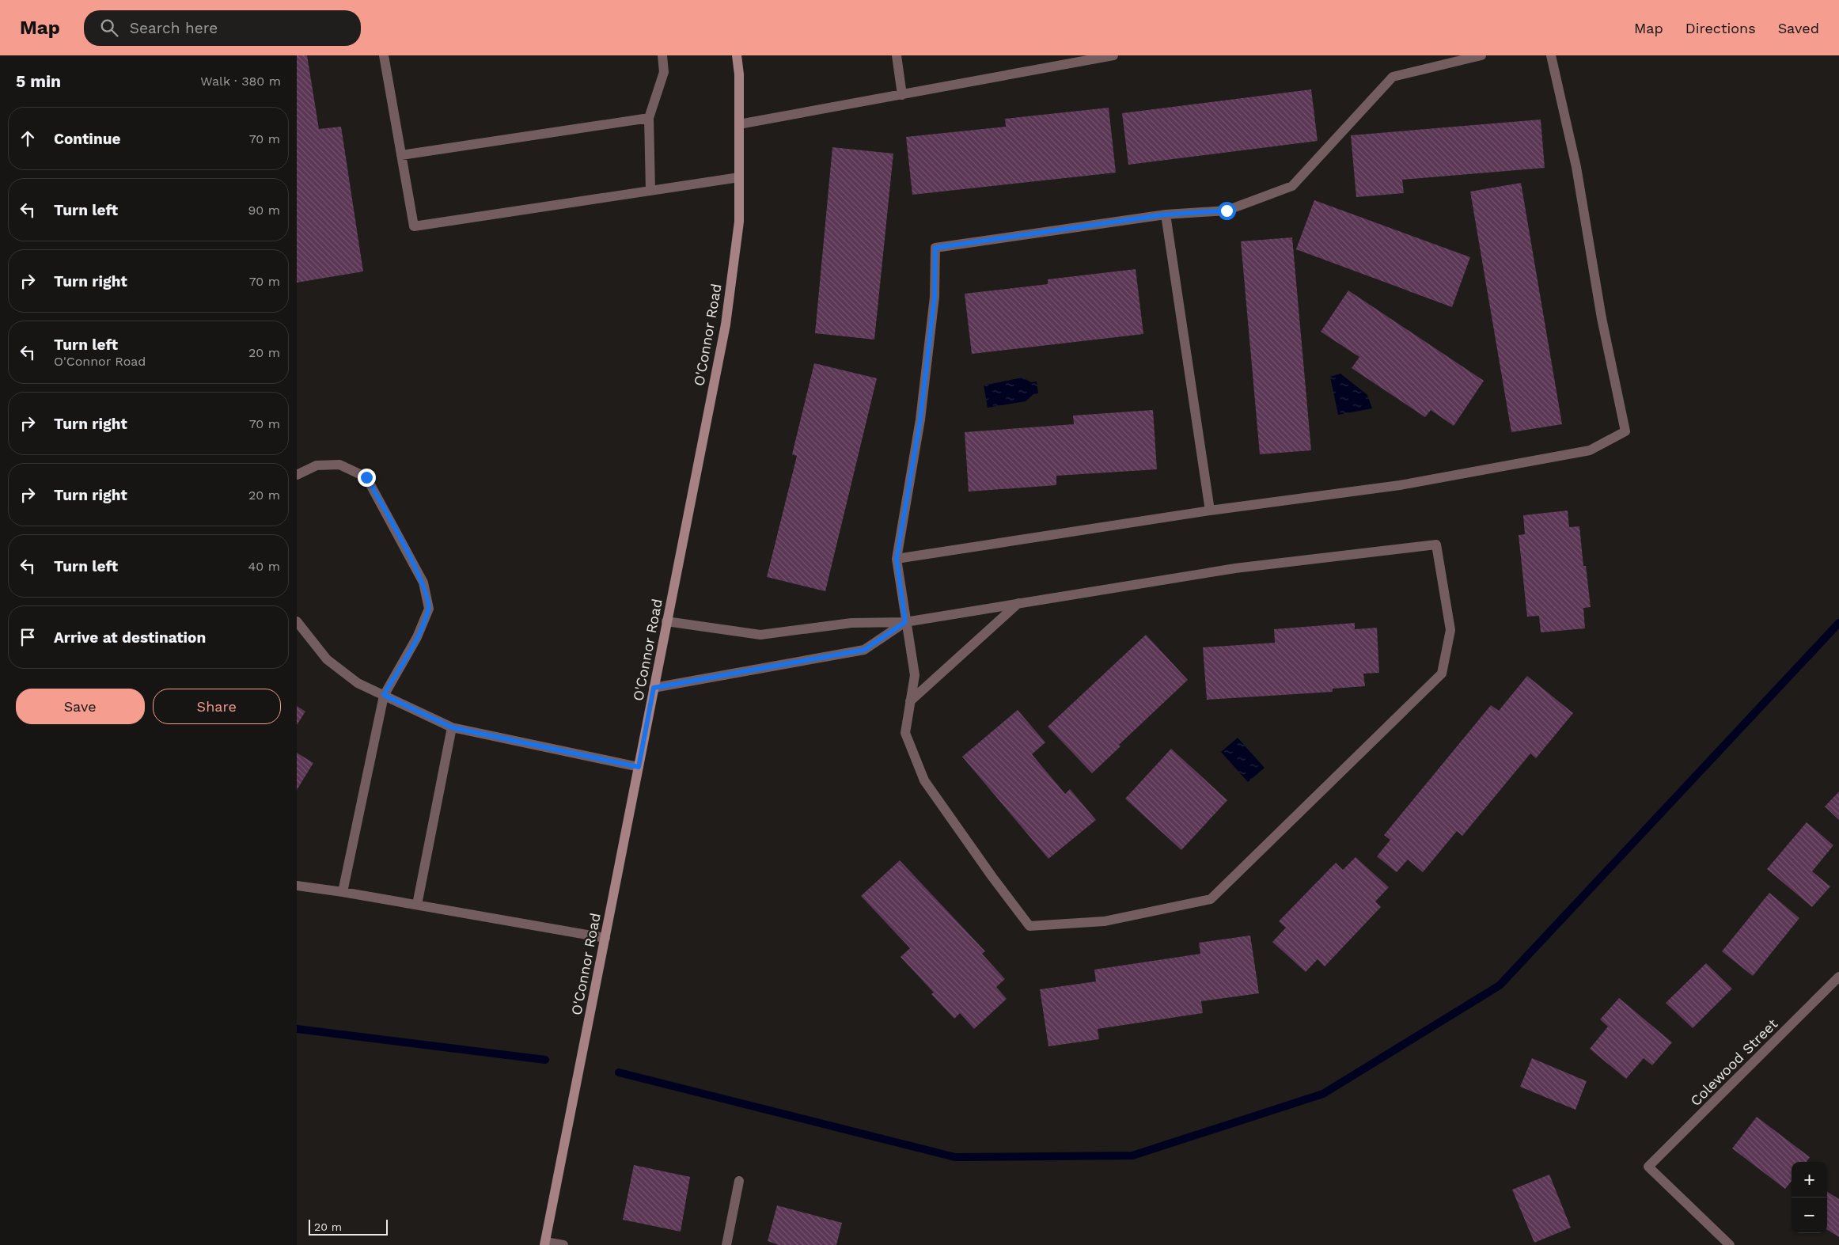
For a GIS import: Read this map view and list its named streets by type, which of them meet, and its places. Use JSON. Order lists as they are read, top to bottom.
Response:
{
  "streets": {
    "main road": ["O'Connor Road"],
    "street": ["Colewood Street"]
  },
  "scale_bar": "20 m",
  "page": {
    "header": "Map",
    "search": "Search here",
    "nav": ["Map", "Directions", "Saved"],
    "heading": ["5 min", "Walk · 380 m"],
    "list": [
      ["Continue", "70 m"],
      ["Turn left", "90 m"],
      ["Turn right", "70 m"],
      ["Turn left", "O'Connor Road", "20 m"],
      ["Turn right", "70 m"],
      ["Turn right", "20 m"],
      ["Turn left", "40 m"],
      "Arrive at destination"
    ],
    "buttons": ["Save", "Share"],
    "map_buttons": ["+", "−"],
    "scale": "20 m"
  }
}
